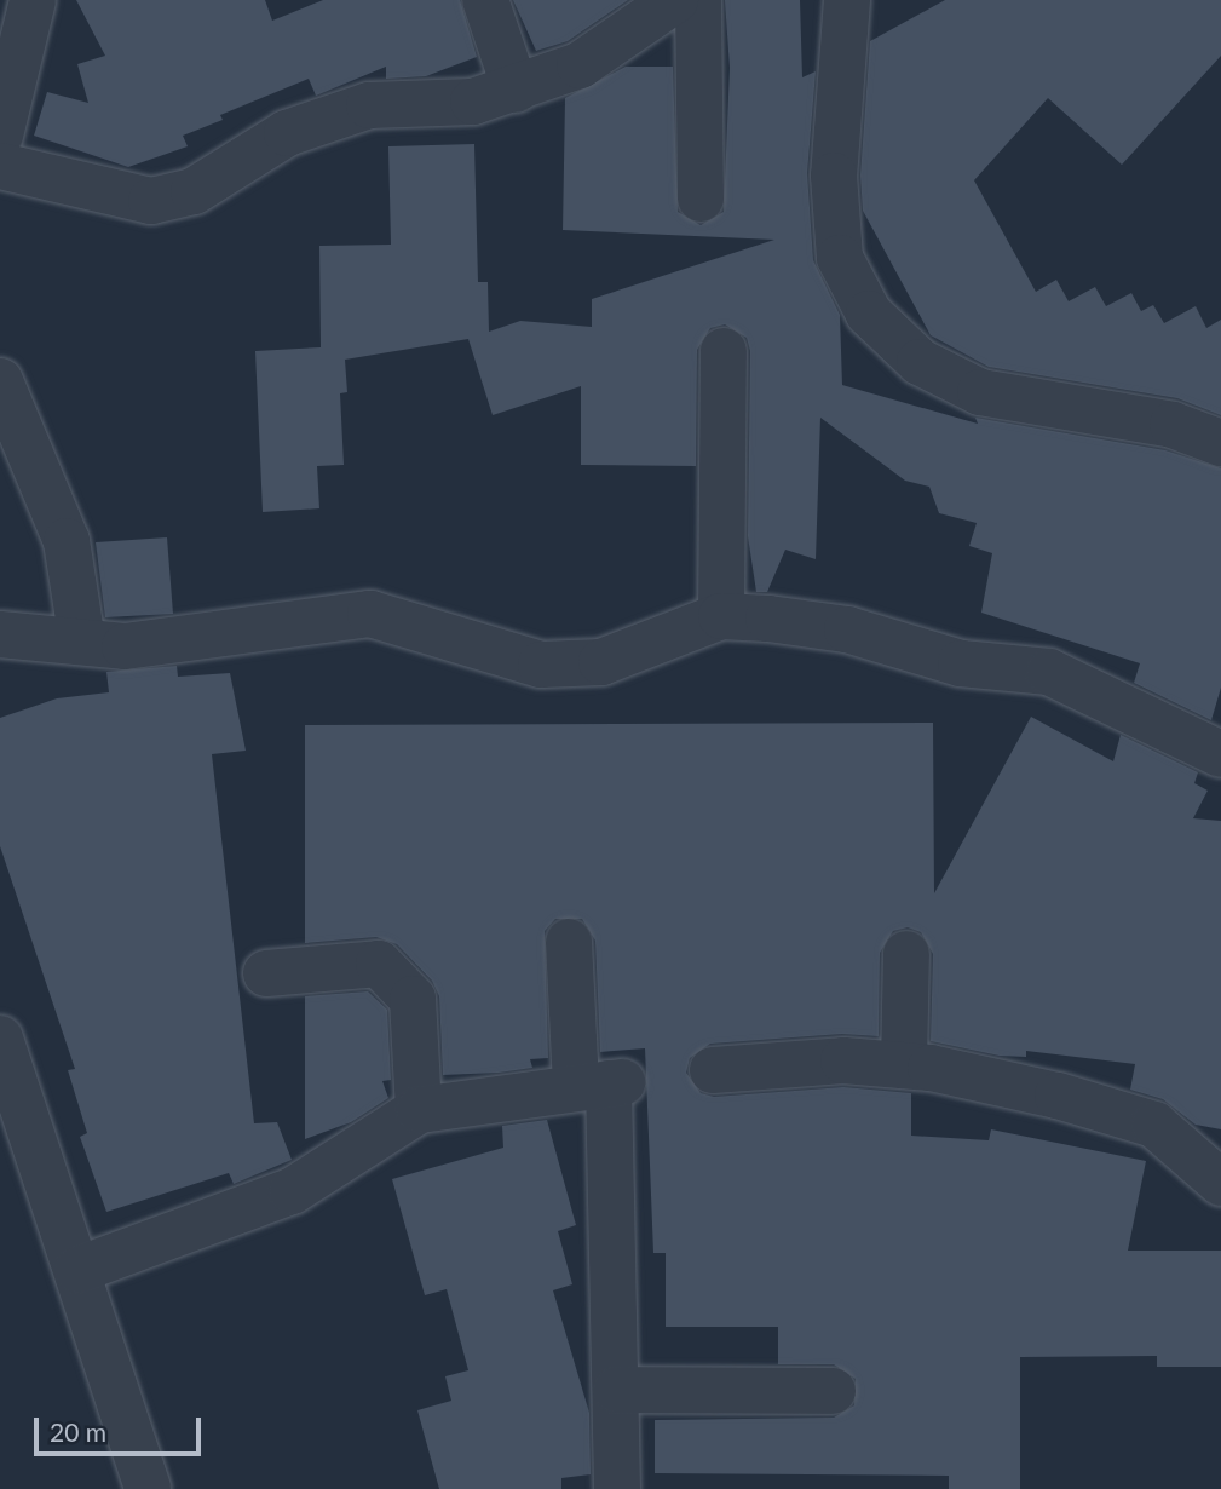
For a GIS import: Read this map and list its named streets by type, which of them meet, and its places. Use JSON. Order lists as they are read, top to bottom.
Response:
{
  "scale_bar": "20 m"
}
